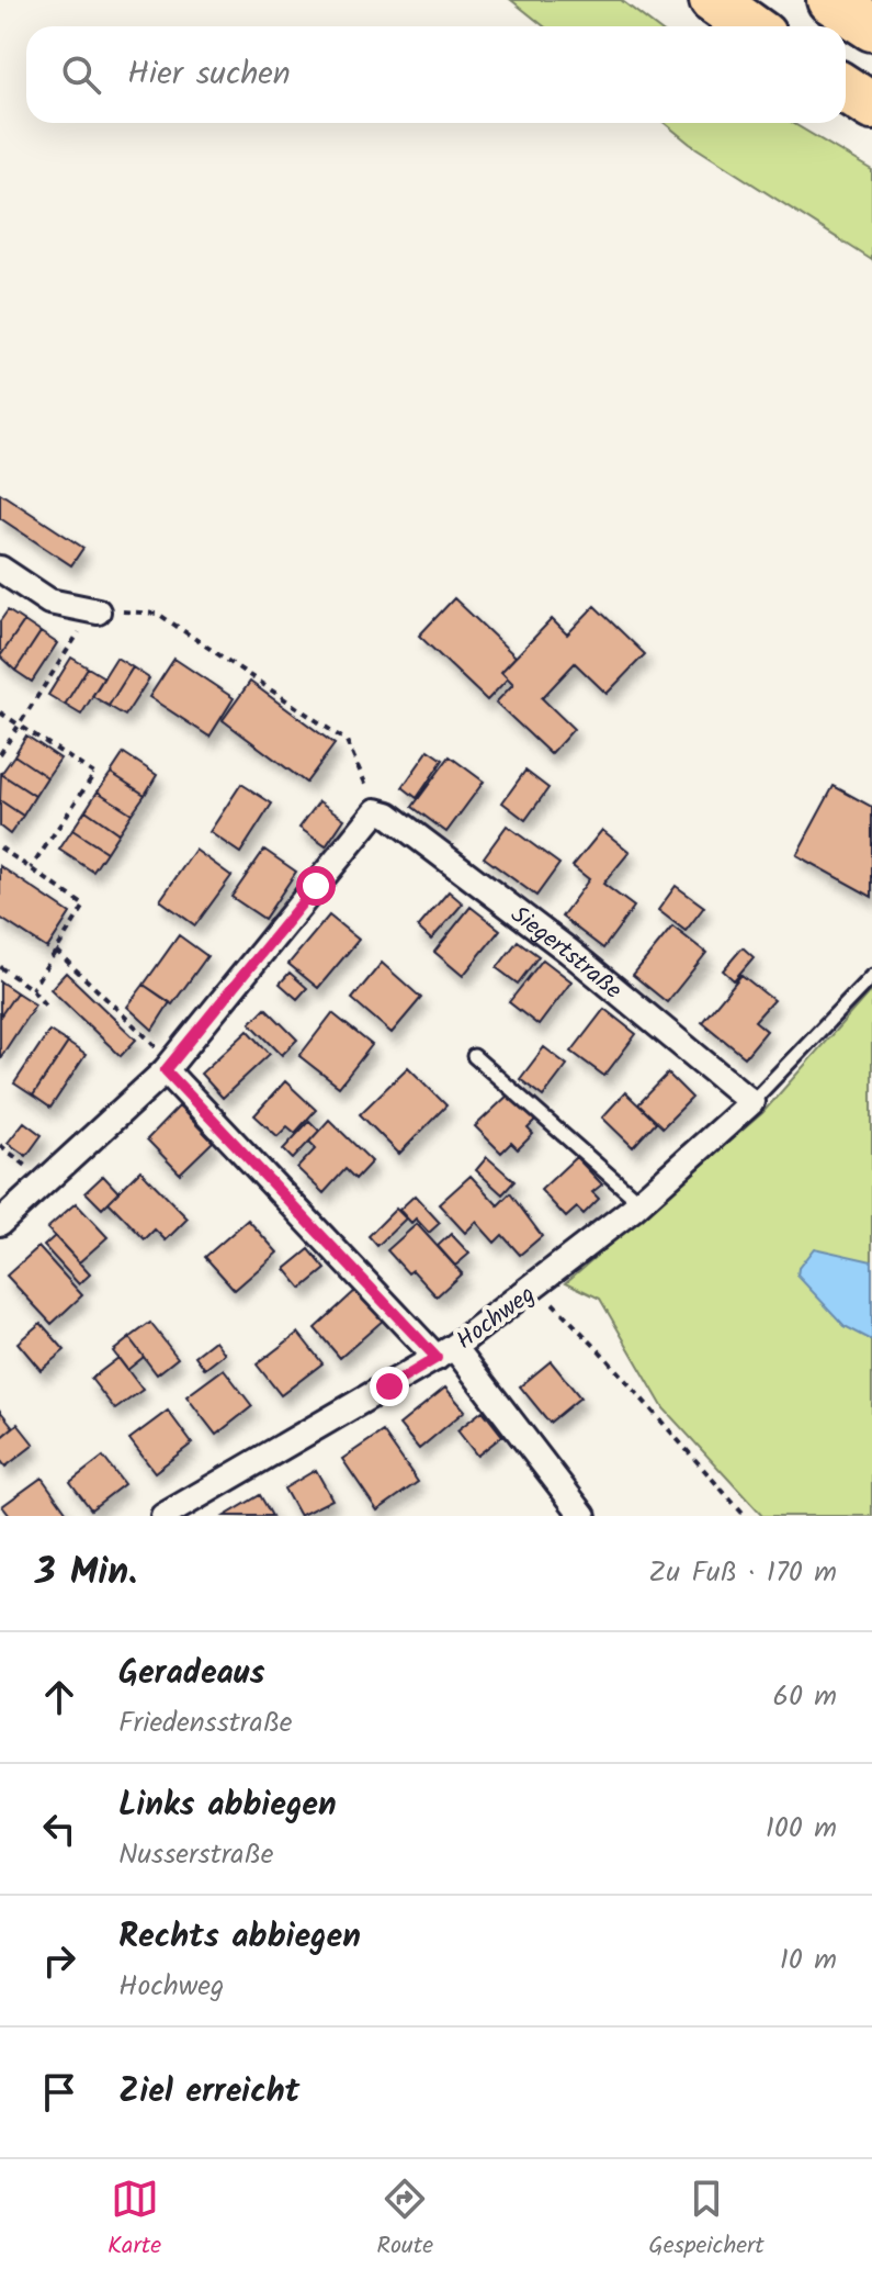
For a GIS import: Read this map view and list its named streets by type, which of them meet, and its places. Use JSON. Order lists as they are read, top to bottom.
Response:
{
  "streets": {
    "street": ["Siegertstraße", "Hochweg"]
  },
  "crossings": [
    ["Siegertstraße", "Hochweg"]
  ],
  "page": {
    "search": "Hier suchen",
    "heading": ["3 Min.", "Zu Fuß · 170 m"],
    "list": [
      ["Geradeaus", "Friedensstraße", "60 m"],
      ["Links abbiegen", "Nusserstraße", "100 m"],
      ["Rechts abbiegen", "Hochweg", "10 m"],
      "Ziel erreicht"
    ],
    "nav": ["Karte", "Route", "Gespeichert"]
  }
}
